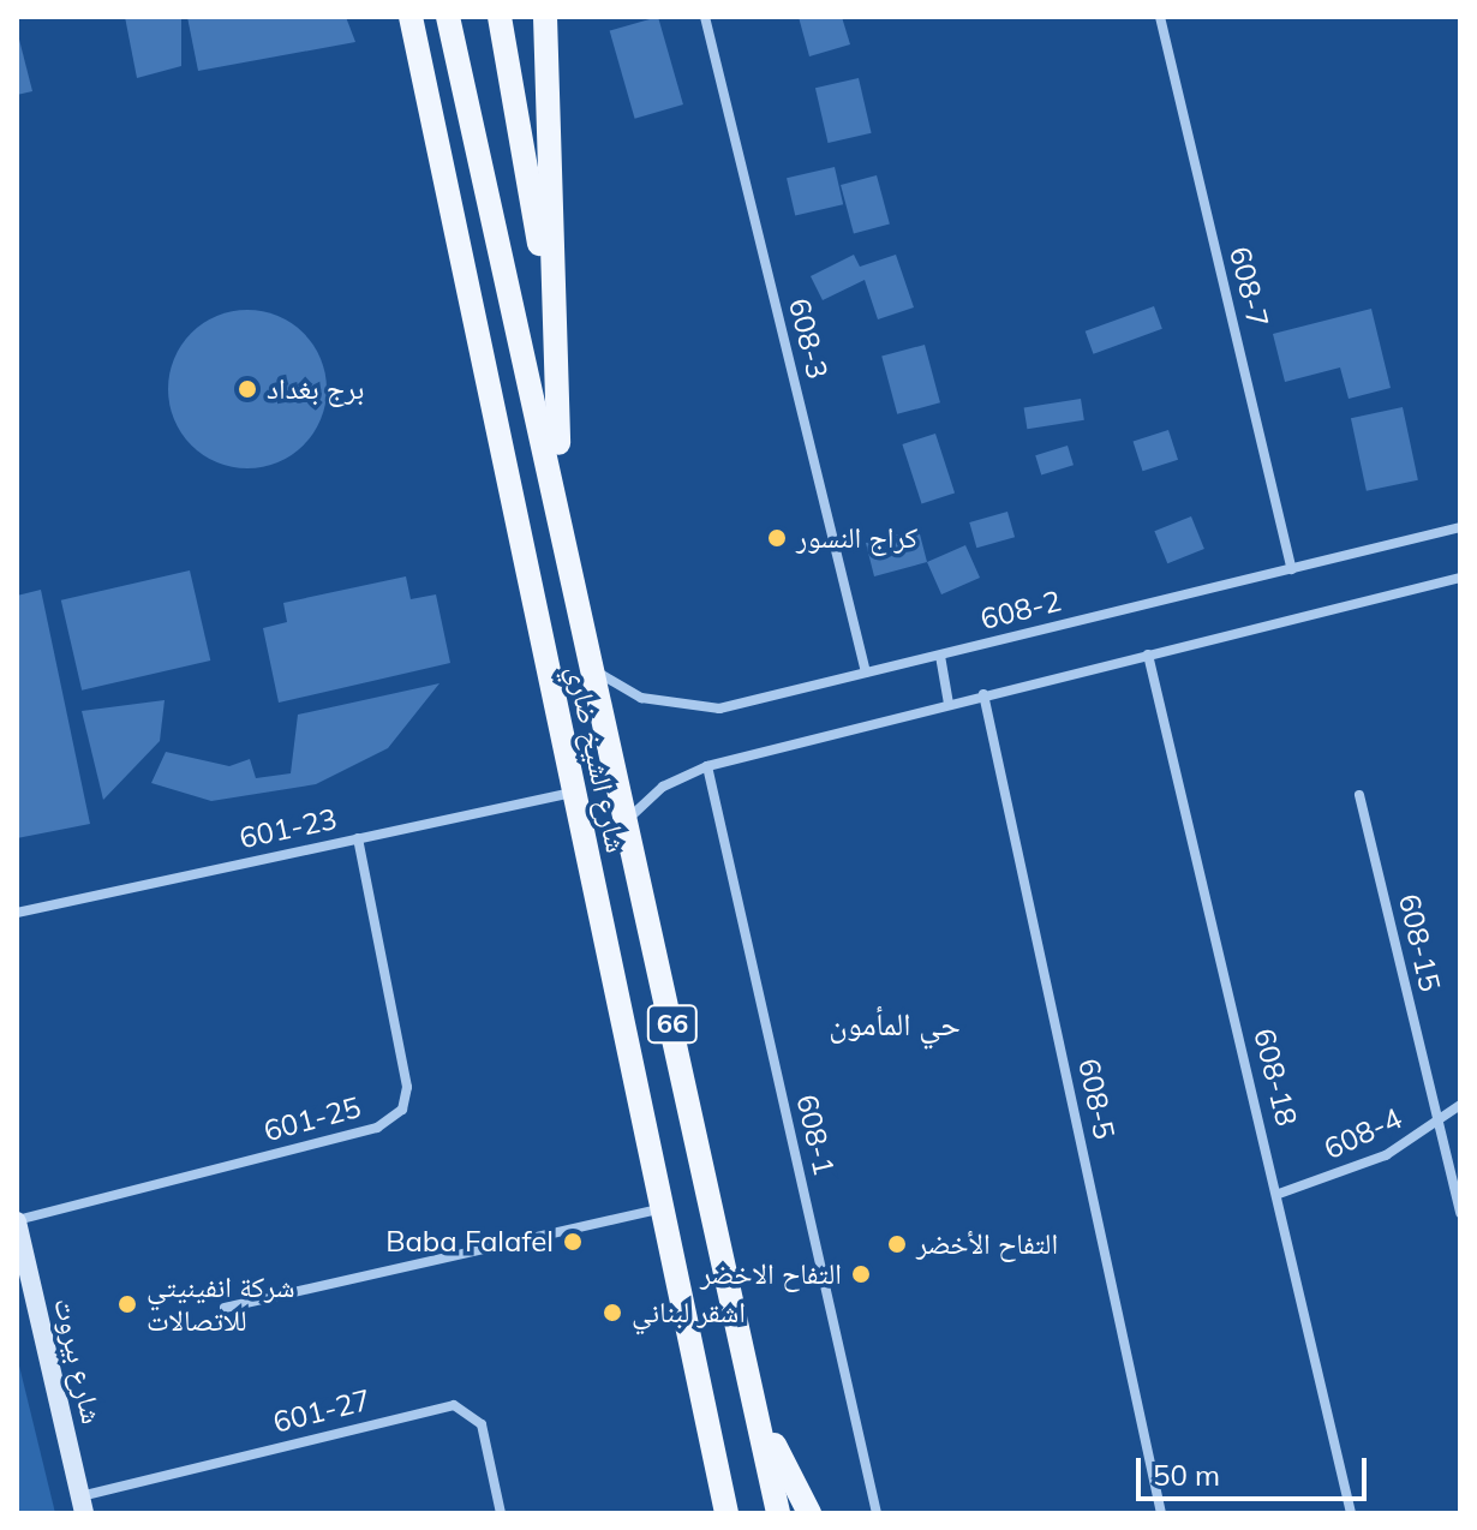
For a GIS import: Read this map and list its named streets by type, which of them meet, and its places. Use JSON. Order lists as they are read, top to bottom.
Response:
{
  "streets": {
    "main road": ["شارع الشيخ ضاري", "66", "شارع بيروت"],
    "street": [
      "608-7",
      "608-3",
      "608-2",
      "601-23",
      "608-15",
      "608-18",
      "608-5",
      "601-25",
      "608-4",
      "608-1",
      "601-27"
    ]
  },
  "crossings": [
    ["608-7", "608-2"],
    ["608-3", "608-2"],
    ["608-2", "شارع الشيخ ضاري"],
    ["شارع الشيخ ضاري", "601-23"],
    ["601-23", "601-25"],
    ["608-15", "608-4"],
    ["608-18", "608-4"],
    ["601-25", "شارع بيروت"],
    ["شارع بيروت", "601-27"]
  ],
  "districts": ["حي المأمون"],
  "places": [
    "برج بغداد",
    "كراج النسور",
    "Baba Falafel",
    "التفاح الأخضر",
    "التفاح الاخضر",
    "شركة انفينيتي للاتصالات",
    "اشقر لبناني"
  ],
  "scale_bar": "50 m"
}
